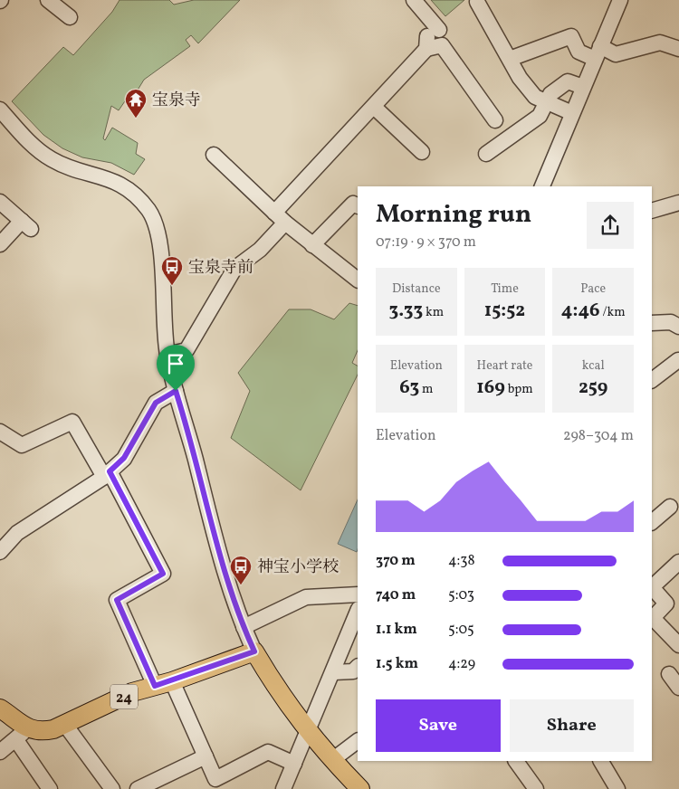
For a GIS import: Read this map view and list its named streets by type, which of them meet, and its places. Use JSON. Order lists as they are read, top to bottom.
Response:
{
  "streets": {
    "main road": ["24"]
  },
  "places": {
    "temple": ["宝泉寺"],
    "bus stop": ["宝泉寺前", "神宝小学校"]
  },
  "page": {
    "heading": ["Morning run", "07:19 · 9 × 370 m"],
    "stats": [
      ["Distance", "3.33 km"],
      ["Time", "15:52"],
      ["Pace", "4:46 /km"],
      ["Elevation", "63 m"],
      ["Heart rate", "169 bpm"],
      ["kcal", "259"]
    ],
    "chart": ["Elevation", "298–304 m"],
    "list": [
      {
        "name": "370 m",
        "note": "4:38"
      },
      {
        "name": "740 m",
        "note": "5:03"
      },
      {
        "name": "1.1 km",
        "note": "5:05"
      },
      {
        "name": "1.5 km",
        "note": "4:29"
      }
    ],
    "buttons": ["Save", "Share"]
  }
}
